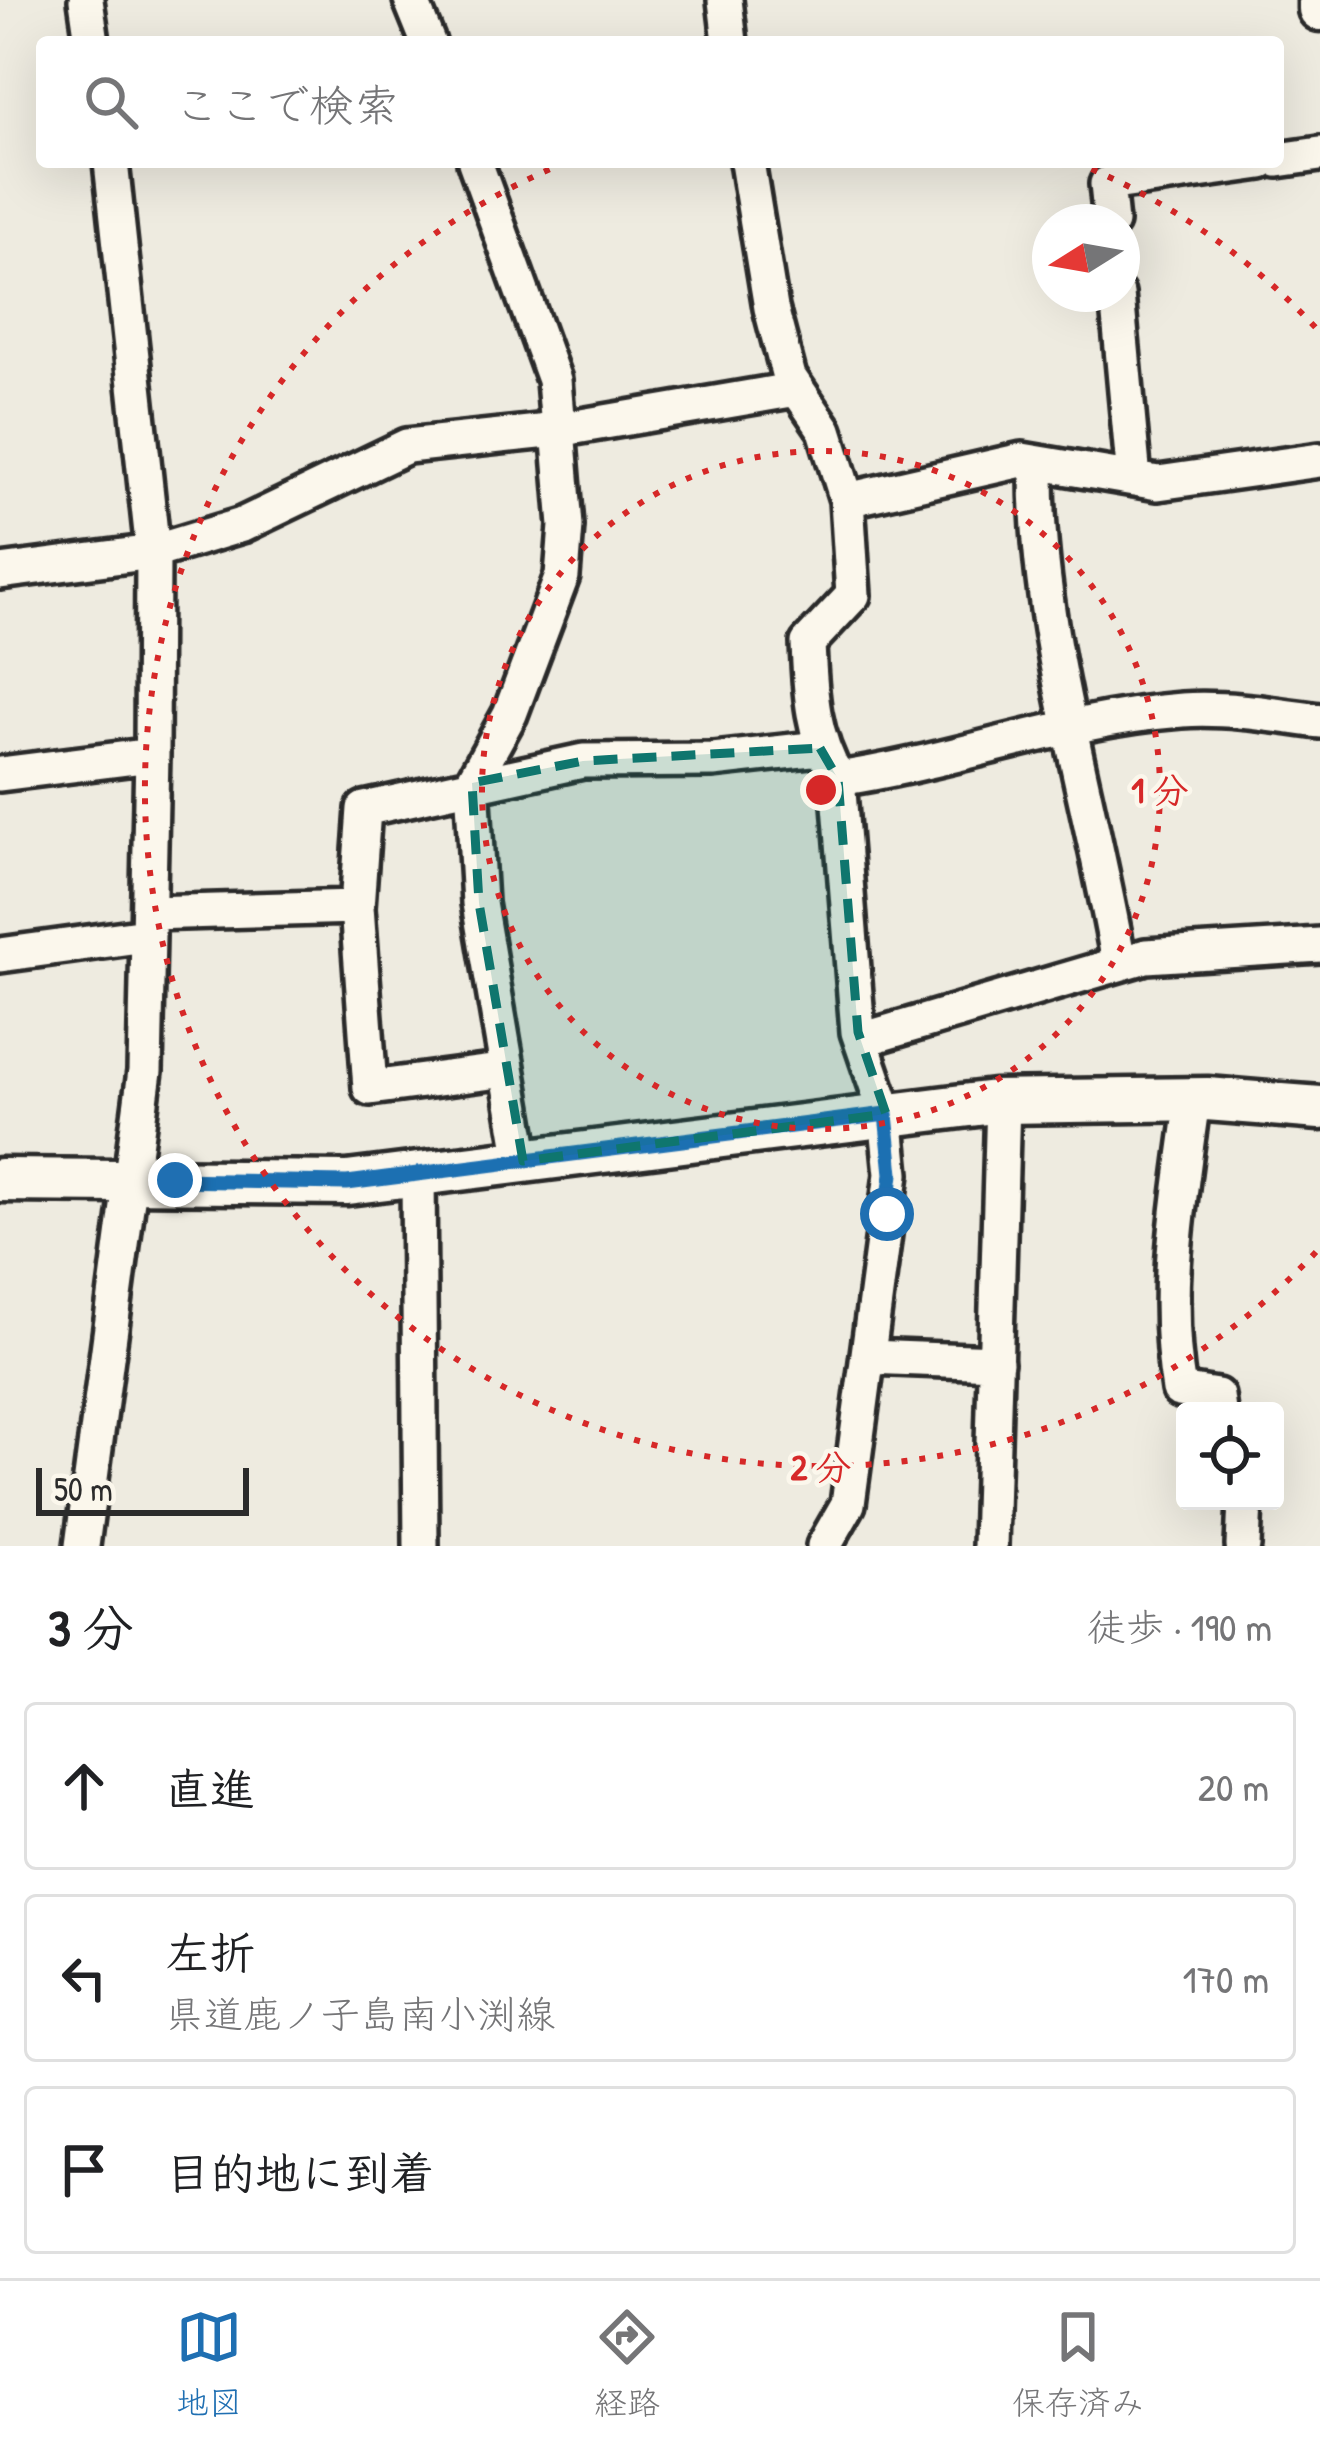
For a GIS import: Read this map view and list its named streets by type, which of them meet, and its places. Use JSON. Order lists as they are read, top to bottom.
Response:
{
  "scale_bar": "50 m",
  "north": "left",
  "page": {
    "search": "ここで検索",
    "scale": "50 m",
    "heading": ["3 分", "徒歩 · 190 m"],
    "list": [
      ["直進", "20 m"],
      ["左折", "県道鹿ノ子島南小渕線", "170 m"],
      "目的地に到着"
    ],
    "nav": ["地図", "経路", "保存済み"]
  },
  "rings": ["1 分", "2 分"]
}
